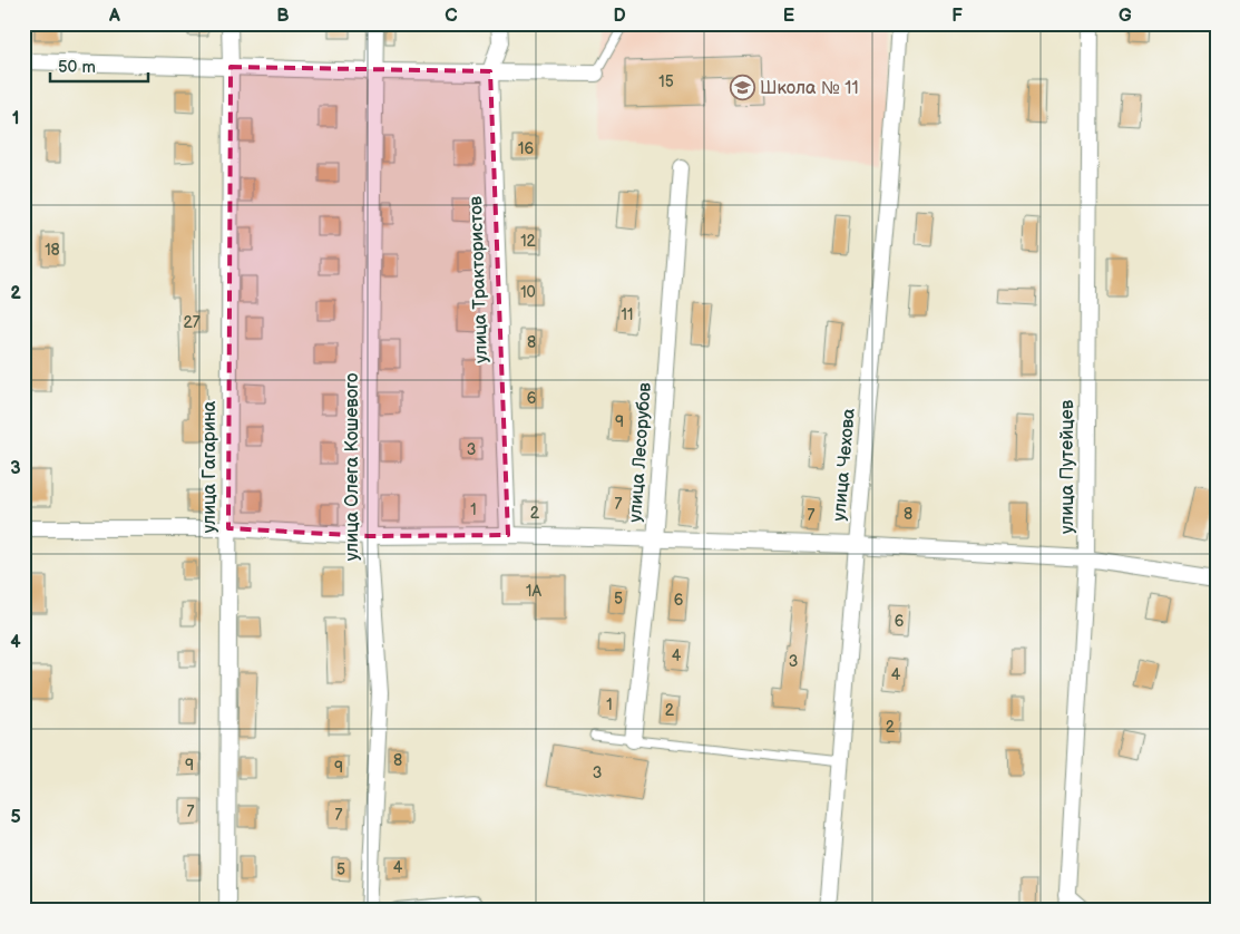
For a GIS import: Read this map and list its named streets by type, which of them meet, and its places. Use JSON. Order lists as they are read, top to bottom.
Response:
{
  "streets": {
    "street": [
      "улица Трактористов",
      "улица Лесорубов",
      "улица Чехова",
      "улица Гагарина",
      "улица Олега Кошевого",
      "улица Путейцев"
    ]
  },
  "places": {
    "school or university": ["Школа № 11"]
  },
  "house_numbers": [
    "15",
    "16",
    "12",
    "18",
    "10",
    "11",
    "27",
    "8",
    "6",
    "9",
    "3",
    "7",
    "1",
    "2",
    "8",
    "7",
    "1А",
    "5",
    "6",
    "6",
    "4",
    "3",
    "4",
    "1",
    "2",
    "2",
    "8",
    "9",
    "9",
    "3",
    "7",
    "7",
    "4",
    "5"
  ],
  "scale_bar": "50 m",
  "grid": {
    "columns": [
      "A",
      "B",
      "C",
      "D",
      "E",
      "F",
      "G"
    ],
    "rows": [
      "1",
      "2",
      "3",
      "4",
      "5"
    ]
  }
}
